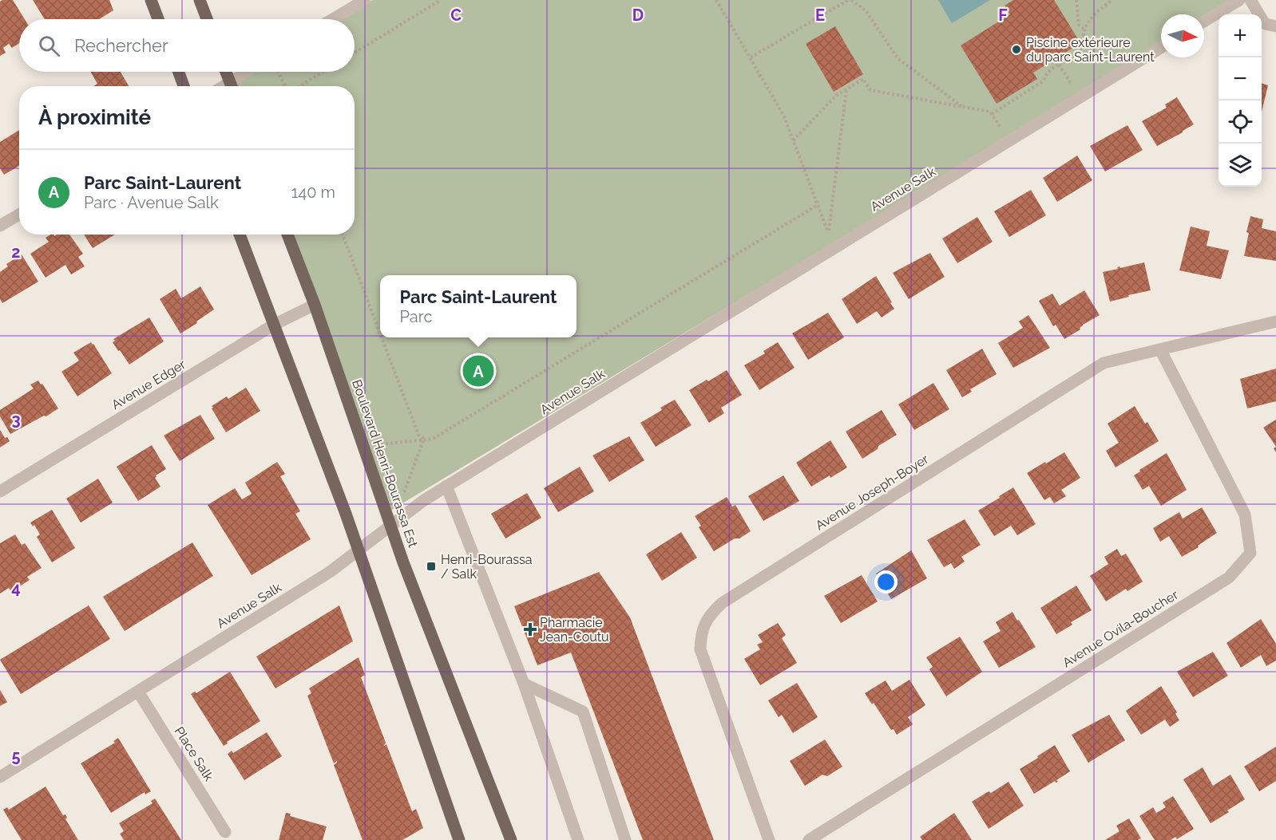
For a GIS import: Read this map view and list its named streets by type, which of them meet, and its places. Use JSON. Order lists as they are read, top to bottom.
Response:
{
  "streets": {
    "main road": ["Boulevard Henri-Bourassa Est"],
    "street": [
      "Avenue Salk",
      "Avenue Edger",
      "Avenue Joseph-Boyer",
      "Avenue Ovila-Boucher",
      "Place Salk"
    ]
  },
  "crossings": [
    ["Avenue Salk", "Boulevard Henri-Bourassa Est"],
    ["Avenue Salk", "Place Salk"],
    ["Avenue Edger", "Boulevard Henri-Bourassa Est"],
    ["Avenue Joseph-Boyer", "Avenue Ovila-Boucher"]
  ],
  "places": {
    "other": ["Piscine extérieure du parc Saint-Laurent"],
    "transit": ["Henri-Bourassa / Salk"],
    "health": ["Pharmacie Jean-Coutu"]
  },
  "north": "right",
  "page": {
    "map_buttons": ["+", "−"],
    "search": "Rechercher",
    "heading": "À proximité",
    "list": [
      {
        "mark": "A",
        "name": "Parc Saint-Laurent",
        "note": "Parc · Avenue Salk",
        "value": "140 m"
      }
    ],
    "popup": ["Parc Saint-Laurent", "Parc"],
    "pins": "A"
  },
  "grid": {
    "columns": [
      "C",
      "D",
      "E",
      "F"
    ],
    "rows": [
      "2",
      "3",
      "4",
      "5"
    ]
  }
}
